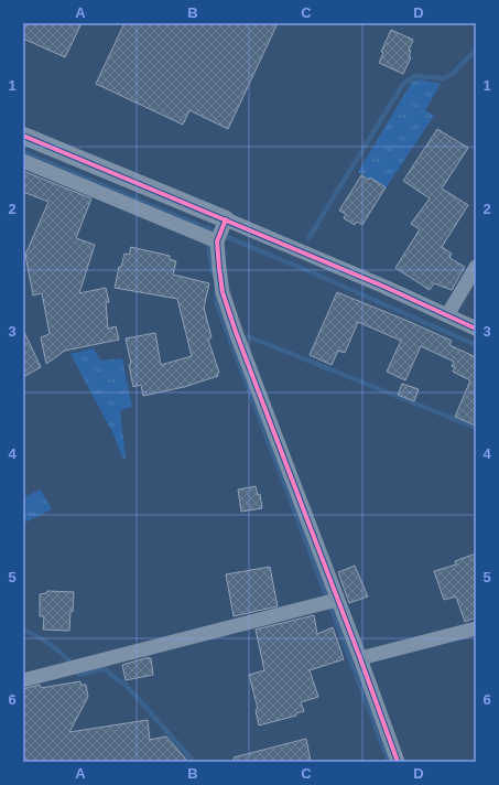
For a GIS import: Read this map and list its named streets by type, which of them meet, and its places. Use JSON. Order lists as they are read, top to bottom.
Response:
{
  "grid": {
    "columns": [
      "A",
      "B",
      "C",
      "D"
    ],
    "rows": [
      "1",
      "2",
      "3",
      "4",
      "5",
      "6"
    ]
  }
}
